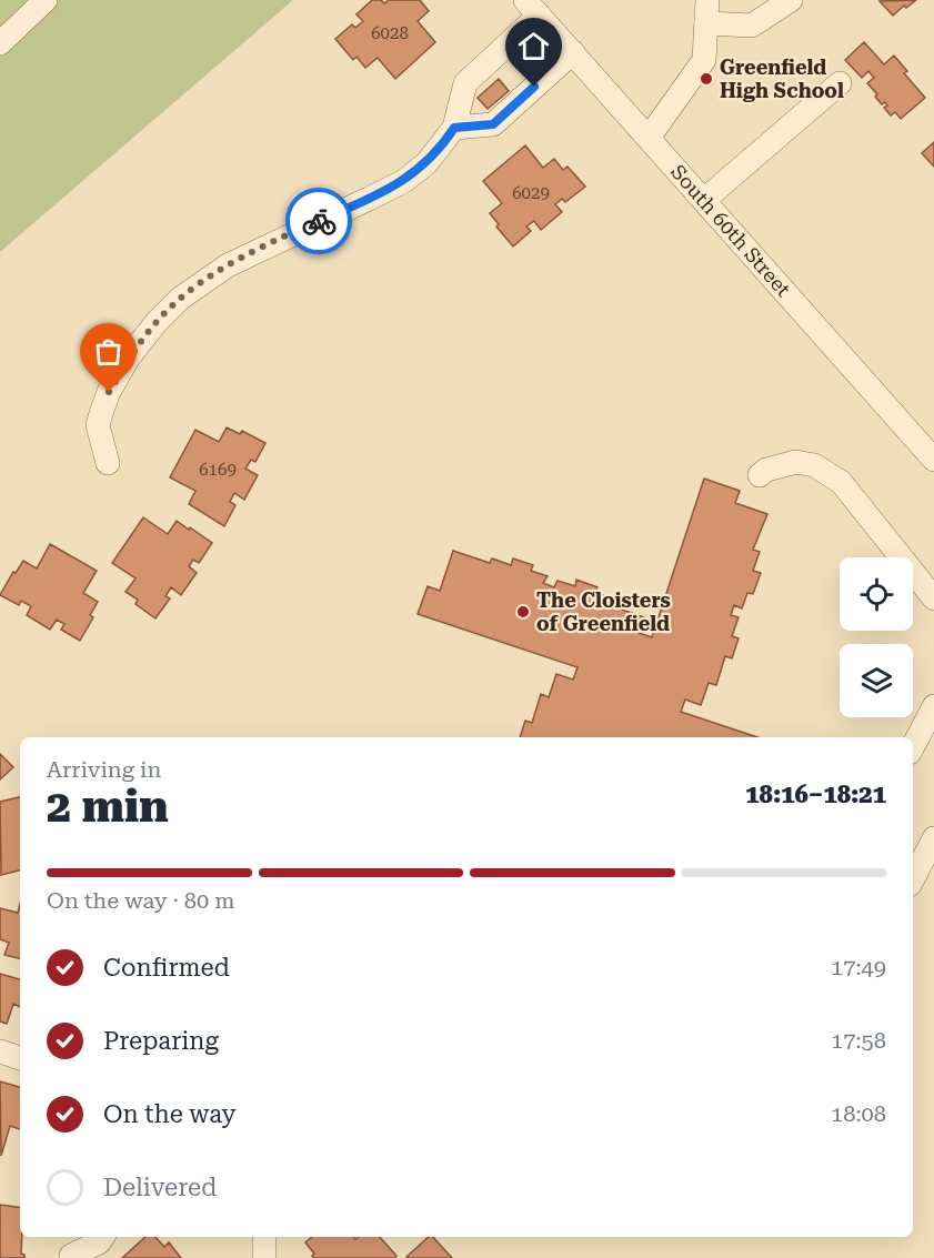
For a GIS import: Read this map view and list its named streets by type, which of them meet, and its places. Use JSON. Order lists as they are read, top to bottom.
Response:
{
  "streets": {
    "street": ["South 60th Street"]
  },
  "places": ["Greenfield High School", "The Cloisters of Greenfield"],
  "house_numbers": ["6028", "6029", "6169"],
  "page": {
    "heading": ["2 min", "Arriving in", "18:16–18:21"],
    "bar": "On the way · 80 m",
    "list": [
      ["Confirmed", "17:49"],
      ["Preparing", "17:58"],
      ["On the way", "18:08"],
      "Delivered"
    ]
  }
}
